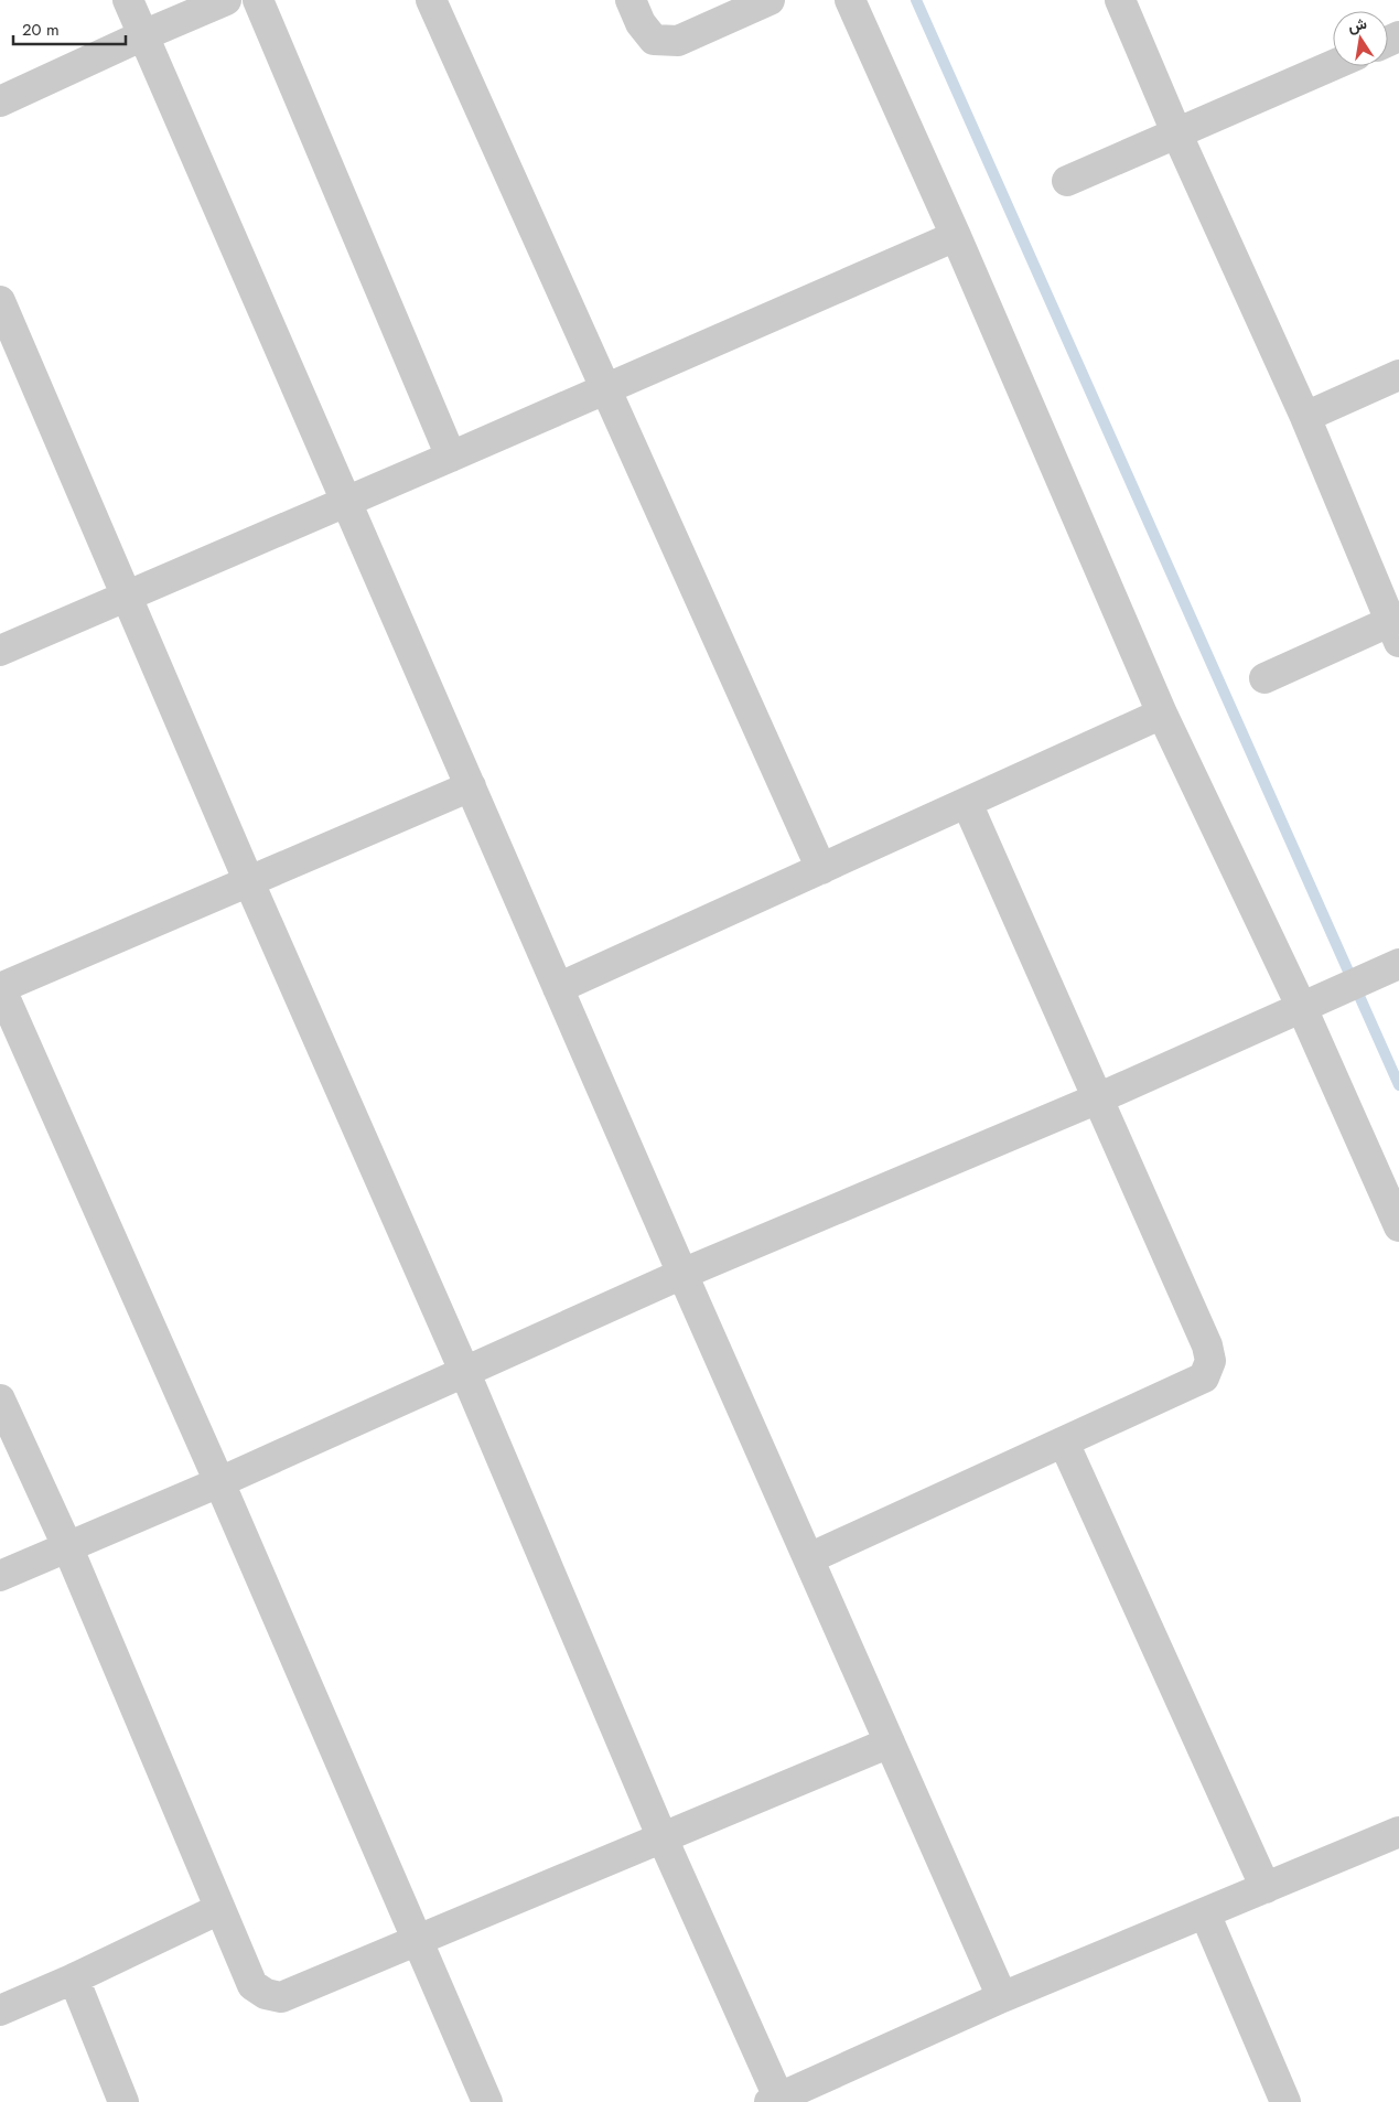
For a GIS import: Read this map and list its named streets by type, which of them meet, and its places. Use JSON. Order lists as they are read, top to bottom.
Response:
{
  "scale_bar": "20 m",
  "north": "top"
}
